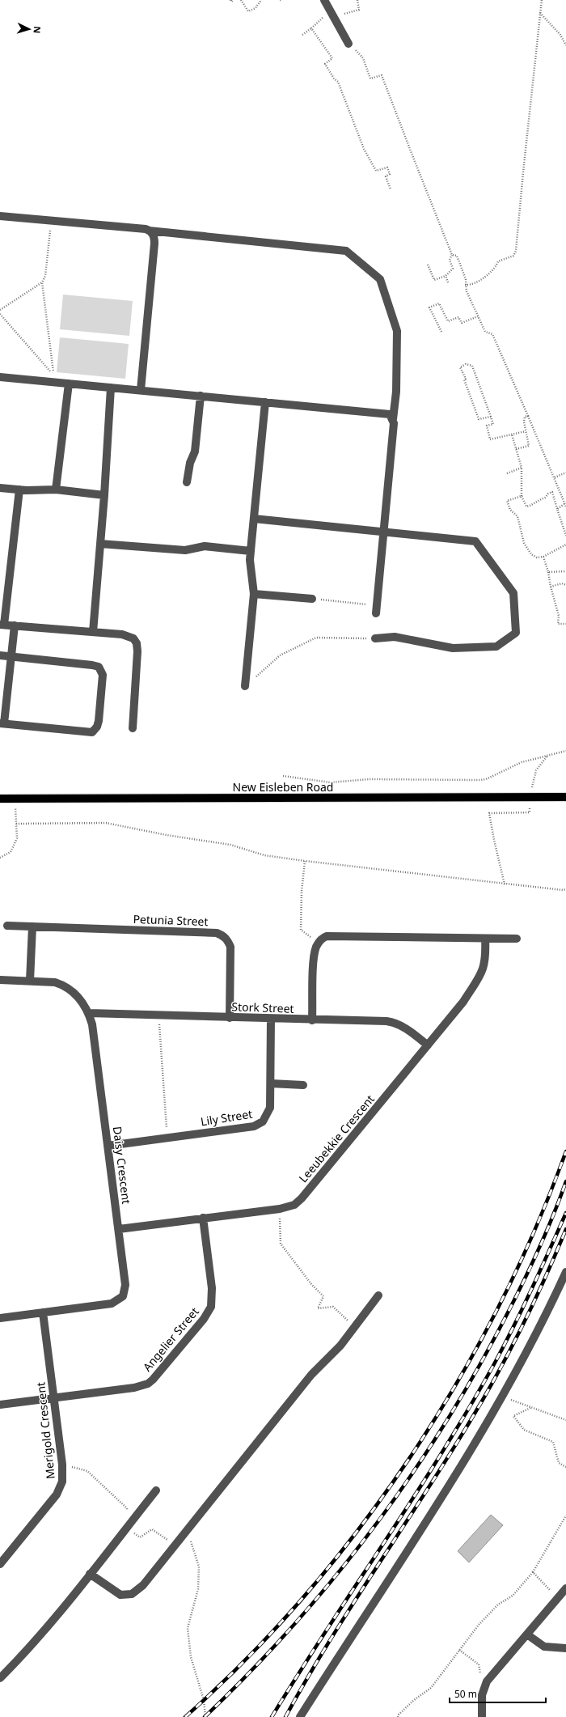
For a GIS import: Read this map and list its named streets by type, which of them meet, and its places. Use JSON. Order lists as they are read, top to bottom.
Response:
{
  "streets": {
    "main road": ["New Eisleben Road"],
    "street": [
      "Petunia Street",
      "Stork Street",
      "Lily Street",
      "Leeubekkie Crescent",
      "Daisy Crescent",
      "Angelier Street",
      "Merigold Crescent"
    ]
  },
  "crossings": [
    ["Petunia Street", "Stork Street"],
    ["Stork Street", "Lily Street"],
    ["Stork Street", "Leeubekkie Crescent"],
    ["Stork Street", "Daisy Crescent"],
    ["Lily Street", "Daisy Crescent"],
    ["Leeubekkie Crescent", "Daisy Crescent"],
    ["Leeubekkie Crescent", "Angelier Street"],
    ["Daisy Crescent", "Merigold Crescent"],
    ["Angelier Street", "Merigold Crescent"]
  ],
  "scale_bar": "50 m",
  "north": "right"
}
